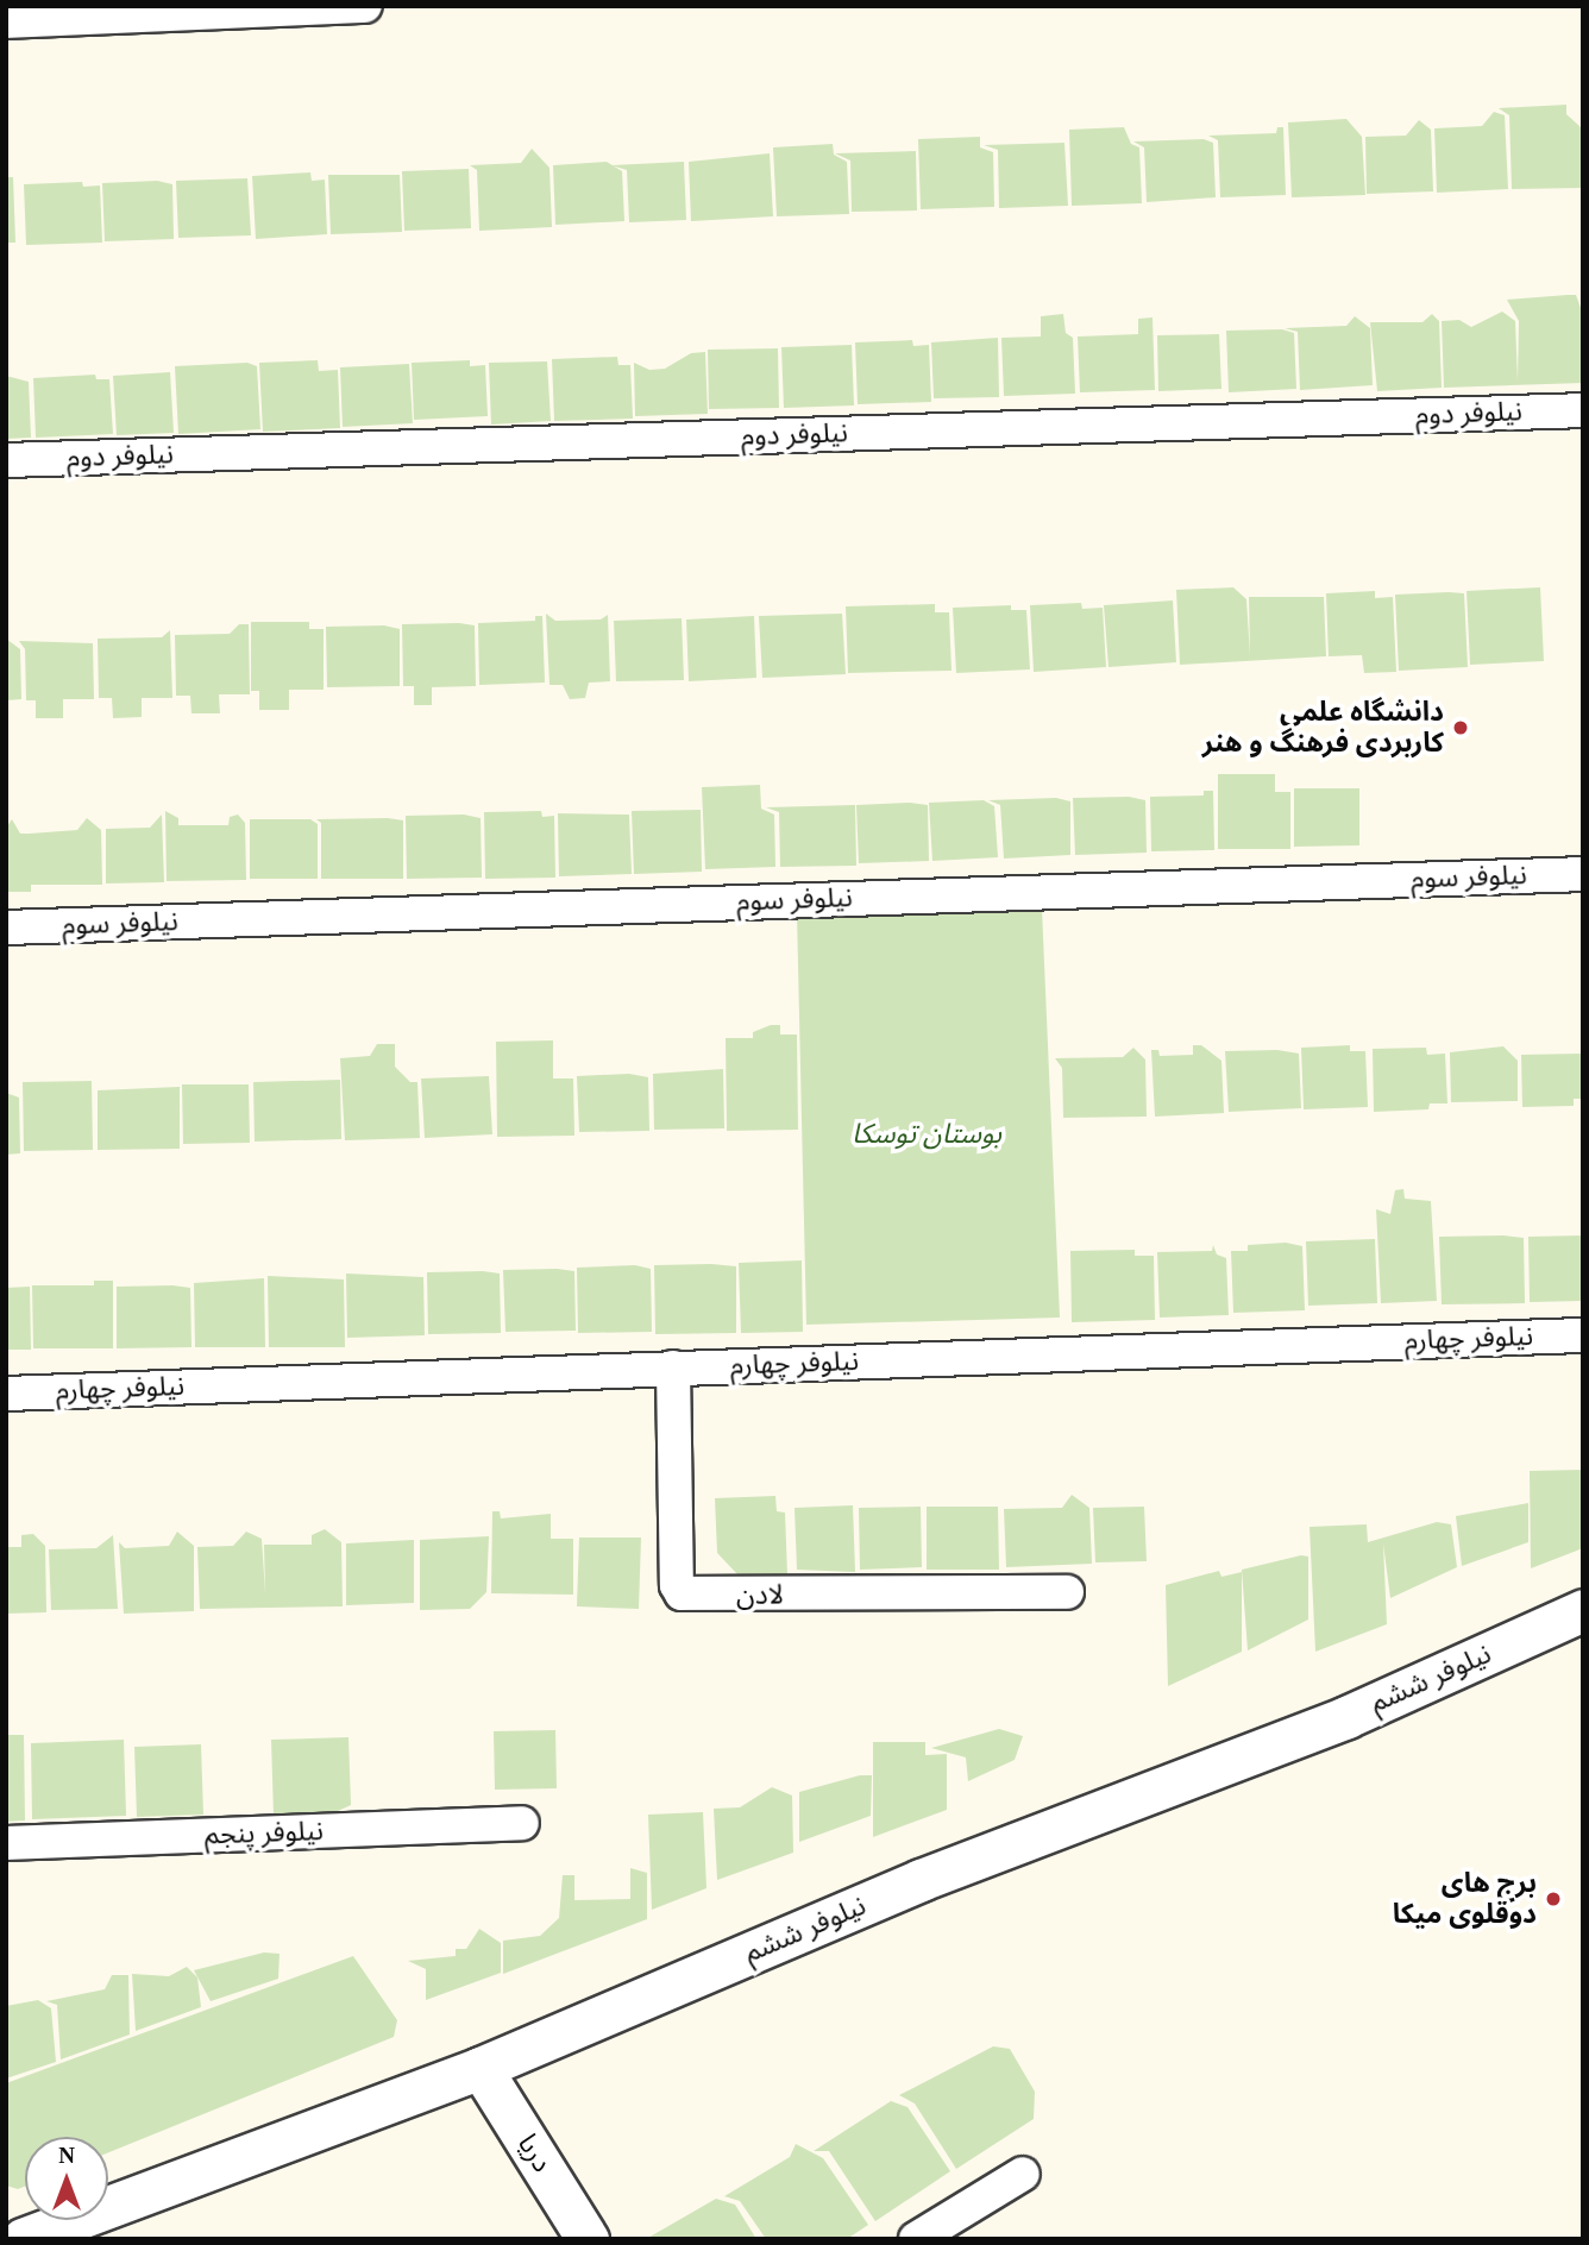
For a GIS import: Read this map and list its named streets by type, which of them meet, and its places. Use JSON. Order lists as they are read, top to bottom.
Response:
{
  "streets": {
    "street": [
      "نیلوفر دوم",
      "نیلوفر سوم",
      "نیلوفر چهارم",
      "لادن",
      "نیلوفر ششم",
      "نیلوفر پنجم",
      "دریا"
    ]
  },
  "crossings": [
    ["نیلوفر چهارم", "لادن"],
    ["نیلوفر ششم", "دریا"]
  ],
  "parks": ["بوستان توسکا"],
  "places": ["دانشگاه علمی کاربردی فرهنگ و هنر", "برج های دوقلوی میکا"],
  "north": "top"
}
